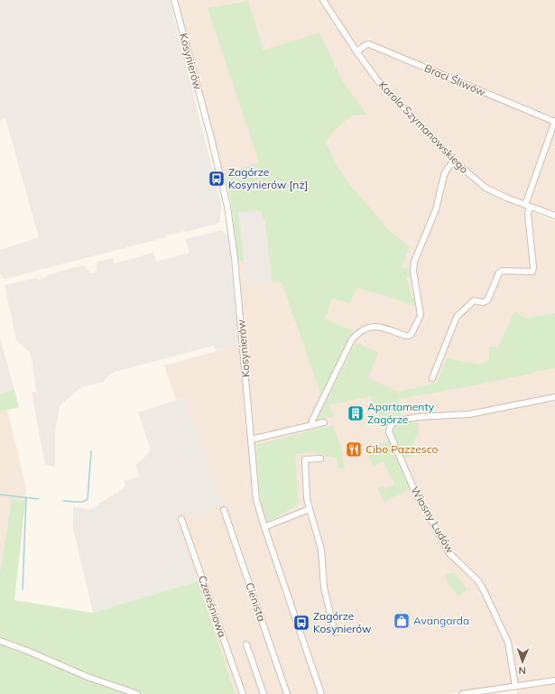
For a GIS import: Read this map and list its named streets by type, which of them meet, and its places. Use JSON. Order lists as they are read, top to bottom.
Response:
{
  "streets": {
    "street": [
      "Kosynierów",
      "Braci Śliwów",
      "Karola Szymanowskiego",
      "Wiosny Ludów",
      "Cienista",
      "Czereśniowa"
    ]
  },
  "crossings": [
    ["Braci Śliwów", "Karola Szymanowskiego"]
  ],
  "places": {
    "bus stop": ["Zagórze Kosynierów [nż]", "Zagórze Kosynierów"],
    "building": ["Apartamenty Zagórze"],
    "restaurant": ["Cibo Pazzesco"],
    "shop": ["Avangarda"]
  },
  "north": "bottom"
}
